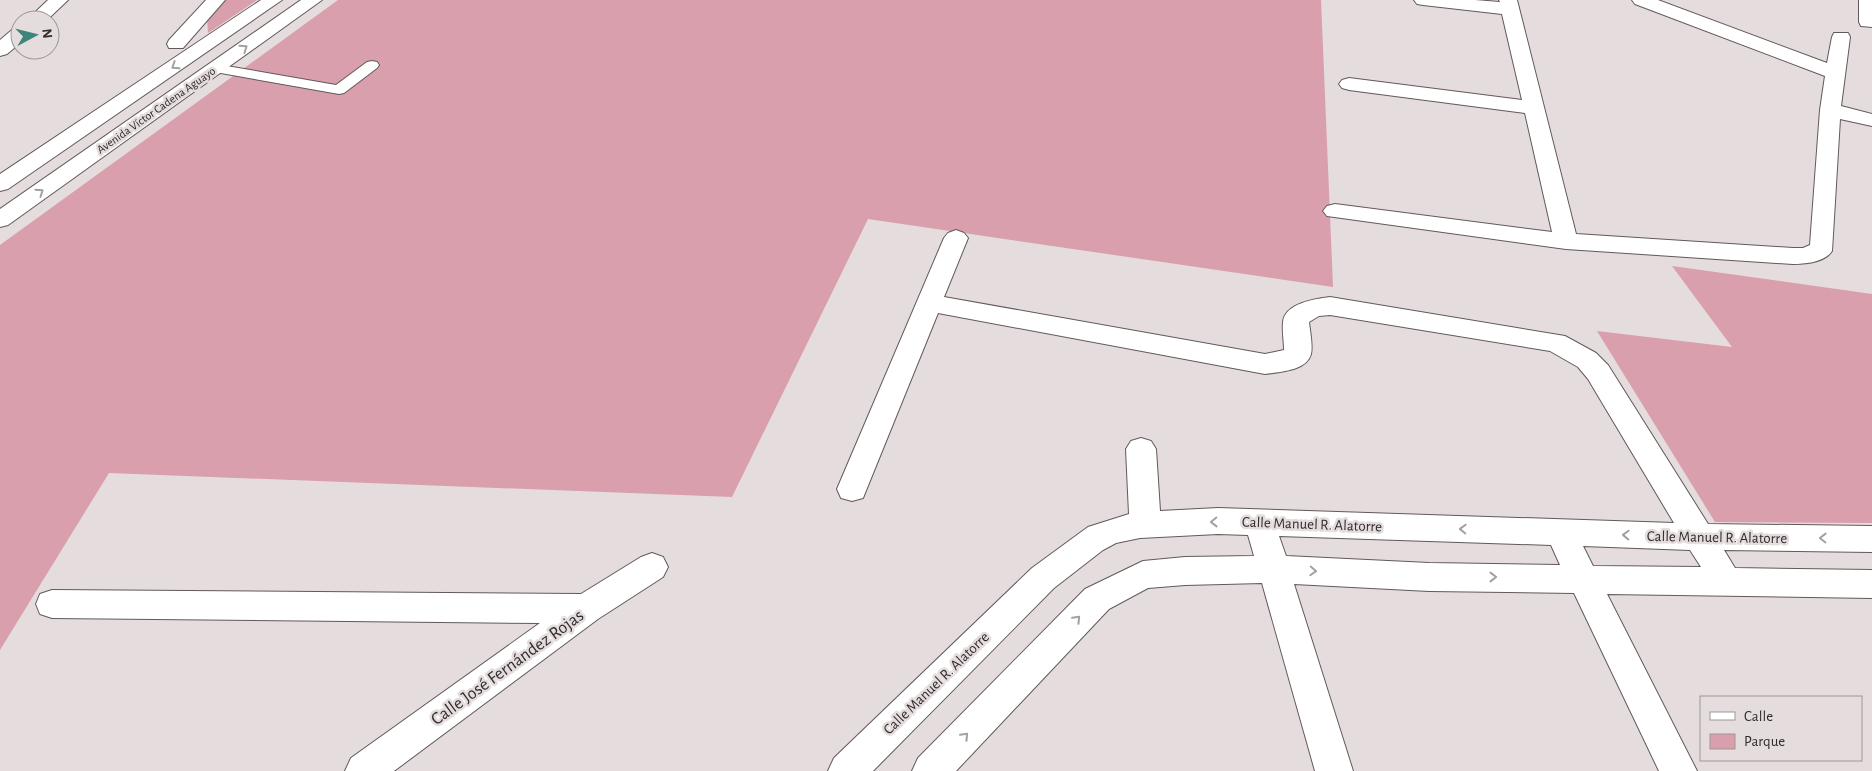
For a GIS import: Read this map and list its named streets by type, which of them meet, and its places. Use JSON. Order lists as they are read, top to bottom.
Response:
{
  "streets": {
    "street": ["Avenida Víctor Cadena Aguayo", "Calle Manuel R. Alatorre", "Calle José Fernández Rojas"]
  },
  "legend": ["Calle", "Parque"],
  "north": "right"
}
